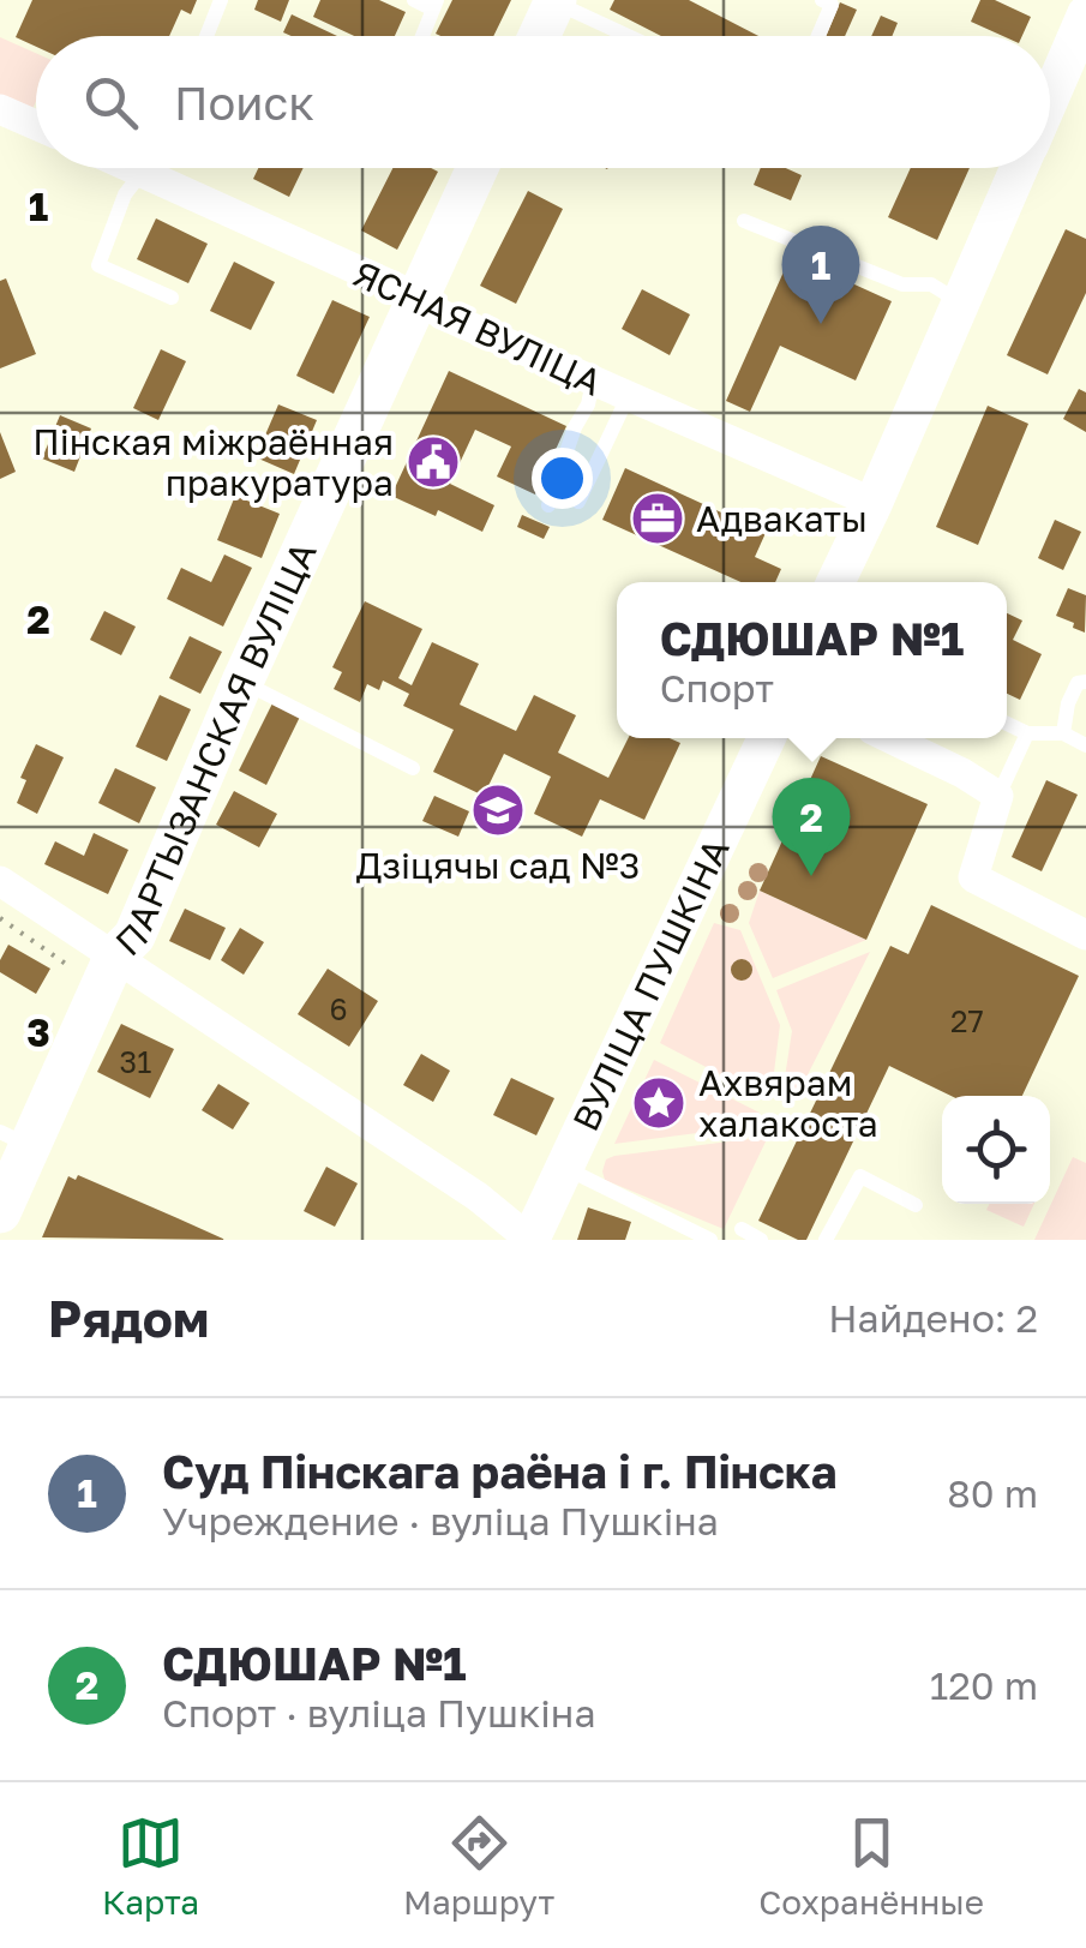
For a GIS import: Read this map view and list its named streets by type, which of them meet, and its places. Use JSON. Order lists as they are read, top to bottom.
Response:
{
  "streets": {
    "main road": ["ПАРТЫЗАНСКАЯ ВУЛІЦА"],
    "street": ["ЯСНАЯ ВУЛІЦА", "ВУЛІЦА ПУШКІНА"]
  },
  "crossings": [
    ["ЯСНАЯ ВУЛІЦА", "ПАРТЫЗАНСКАЯ ВУЛІЦА"]
  ],
  "places": {
    "public building": ["Пінская міжраённая пракуратура"],
    "office": ["Адвакаты"],
    "school or university": ["Дзіцячы сад №3"],
    "place": ["Ахвярам халакоста"]
  },
  "house_numbers": ["6", "27", "31"],
  "page": {
    "search": "Поиск",
    "pins": ["1", "2"],
    "popup": ["СДЮШАР №1", "Спорт"],
    "heading": ["Рядом", "Найдено: 2"],
    "list": [
      {
        "mark": "1",
        "name": "Суд Пінскага раёна і г. Пінска",
        "note": "Учреждение · вуліца Пушкіна",
        "value": "80 m"
      },
      {
        "mark": "2",
        "name": "СДЮШАР №1",
        "note": "Спорт · вуліца Пушкіна",
        "value": "120 m"
      }
    ],
    "nav": ["Карта", "Маршрут", "Сохранённые"]
  },
  "grid": {
    "rows": ["1", "2", "3"]
  }
}
